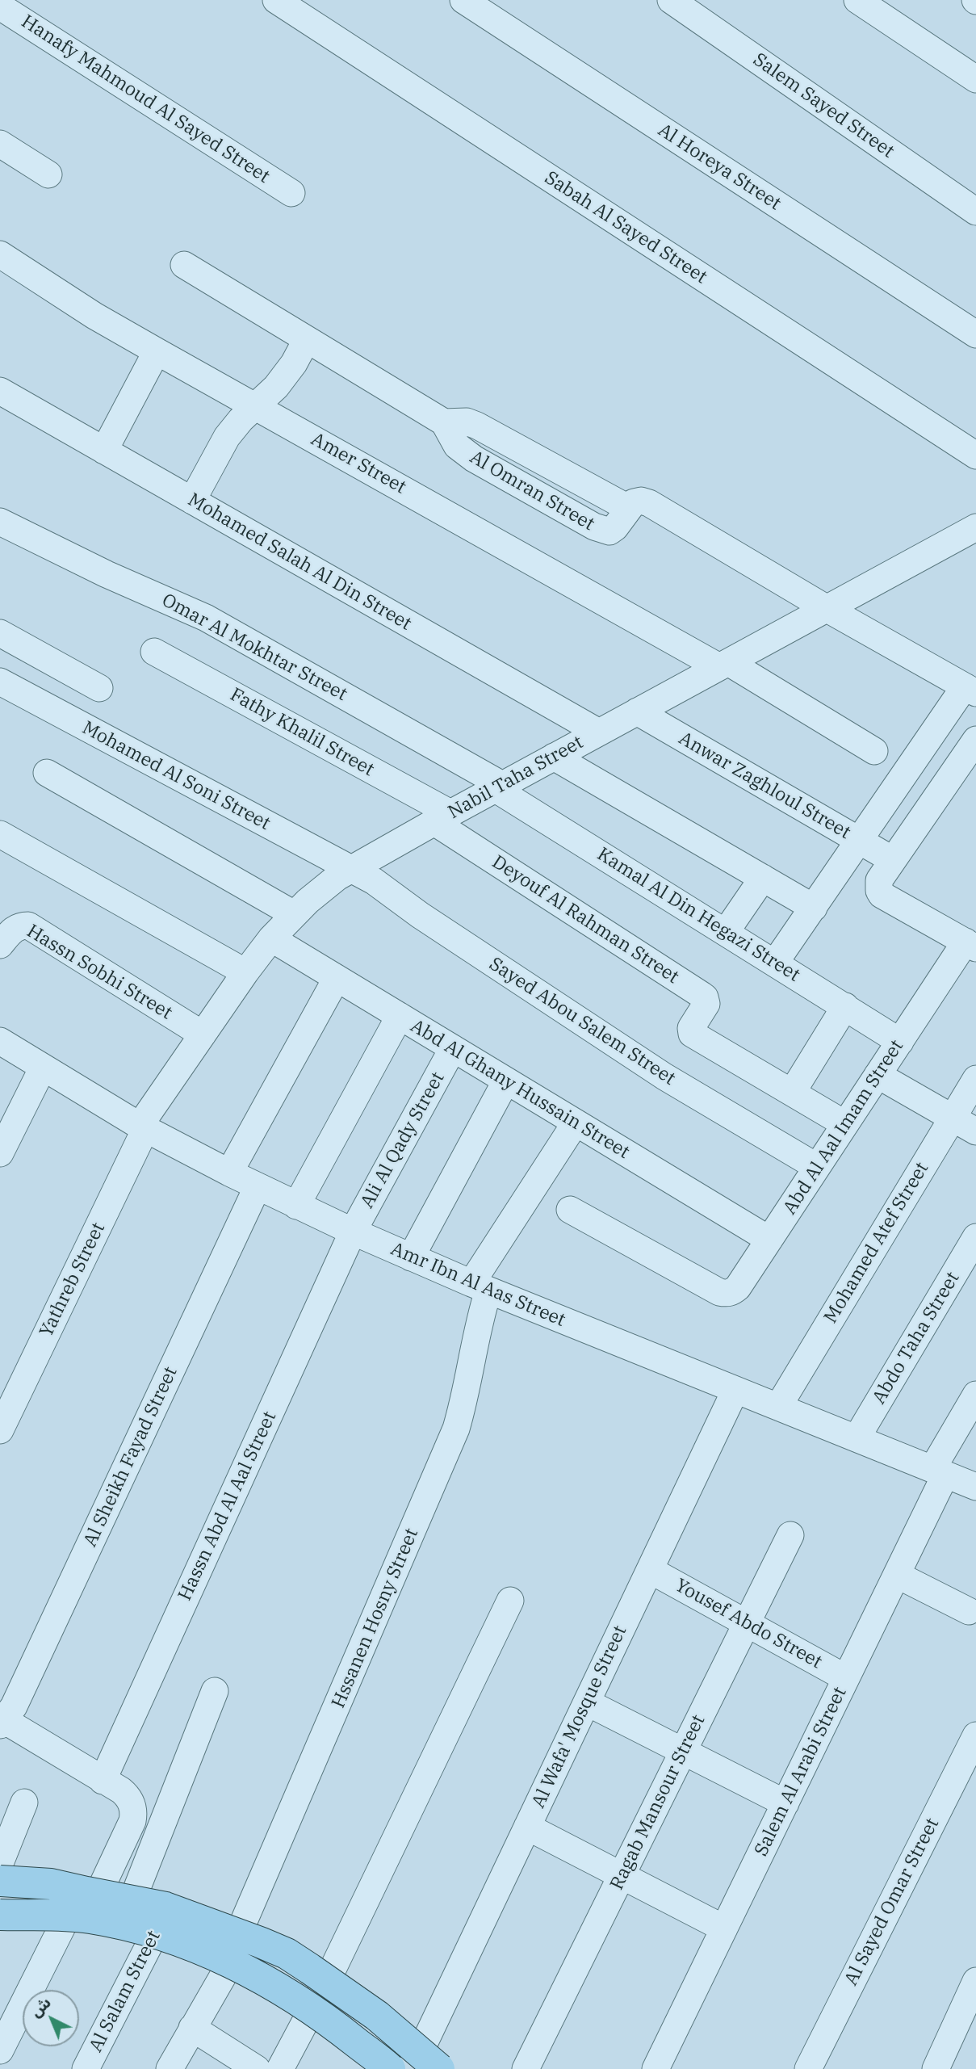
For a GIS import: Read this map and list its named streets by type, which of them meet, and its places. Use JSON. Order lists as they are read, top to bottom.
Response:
{
  "streets": {
    "street": [
      "Hanafy Mahmoud Al Sayed Street",
      "Salem Sayed Street",
      "Al Horeya Street",
      "Sabah Al Sayed Street",
      "Amer Street",
      "Al Omran Street",
      "Mohamed Salah Al Din Street",
      "Omar Al Mokhtar Street",
      "Fathy Khalil Street",
      "Mohamed Al Soni Street",
      "Nabil Taha Street",
      "Anwar Zaghloul Street",
      "Kamal Al Din Hegazi Street",
      "Deyouf Al Rahman Street",
      "Hassn Sobhi Street",
      "Sayed Abou Salem Street",
      "Abd Al Ghany Hussain Street",
      "Abd Al Aal Imam Street",
      "Ali Al Qady Street",
      "Mohamed Atef Street",
      "Yathreb Street",
      "Amr Ibn Al Aas Street",
      "Abdo Taha Street",
      "Al Sheikh Fayad Street",
      "Hassn Abd Al Aal Street",
      "Hssanen Hosny Street",
      "Yousef Abdo Street",
      "Al Wafa' Mosque Street",
      "Salem Al Arabi Street",
      "Ragab Mansour Street",
      "Al Sayed Omar Street",
      "Al Salam Street"
    ]
  },
  "crossings": [
    ["Amer Street", "Nabil Taha Street"],
    ["Al Omran Street", "Nabil Taha Street"],
    ["Mohamed Salah Al Din Street", "Nabil Taha Street"],
    ["Omar Al Mokhtar Street", "Nabil Taha Street"],
    ["Omar Al Mokhtar Street", "Kamal Al Din Hegazi Street"],
    ["Fathy Khalil Street", "Nabil Taha Street"],
    ["Fathy Khalil Street", "Deyouf Al Rahman Street"],
    ["Mohamed Al Soni Street", "Nabil Taha Street"],
    ["Mohamed Al Soni Street", "Sayed Abou Salem Street"],
    ["Nabil Taha Street", "Anwar Zaghloul Street"],
    ["Nabil Taha Street", "Kamal Al Din Hegazi Street"],
    ["Nabil Taha Street", "Deyouf Al Rahman Street"],
    ["Nabil Taha Street", "Hassn Sobhi Street"],
    ["Nabil Taha Street", "Sayed Abou Salem Street"],
    ["Nabil Taha Street", "Abd Al Ghany Hussain Street"],
    ["Nabil Taha Street", "Yathreb Street"],
    ["Nabil Taha Street", "Amr Ibn Al Aas Street"],
    ["Kamal Al Din Hegazi Street", "Abd Al Aal Imam Street"],
    ["Sayed Abou Salem Street", "Abd Al Aal Imam Street"],
    ["Abd Al Ghany Hussain Street", "Abd Al Aal Imam Street"],
    ["Abd Al Ghany Hussain Street", "Ali Al Qady Street"],
    ["Abd Al Ghany Hussain Street", "Hssanen Hosny Street"],
    ["Ali Al Qady Street", "Amr Ibn Al Aas Street"],
    ["Ali Al Qady Street", "Hassn Abd Al Aal Street"],
    ["Mohamed Atef Street", "Amr Ibn Al Aas Street"],
    ["Yathreb Street", "Amr Ibn Al Aas Street"],
    ["Amr Ibn Al Aas Street", "Abdo Taha Street"],
    ["Amr Ibn Al Aas Street", "Al Sheikh Fayad Street"],
    ["Amr Ibn Al Aas Street", "Hassn Abd Al Aal Street"],
    ["Amr Ibn Al Aas Street", "Hssanen Hosny Street"],
    ["Amr Ibn Al Aas Street", "Al Wafa' Mosque Street"],
    ["Amr Ibn Al Aas Street", "Salem Al Arabi Street"],
    ["Yousef Abdo Street", "Al Wafa' Mosque Street"],
    ["Yousef Abdo Street", "Salem Al Arabi Street"],
    ["Yousef Abdo Street", "Ragab Mansour Street"]
  ],
  "north": "top left"
}
